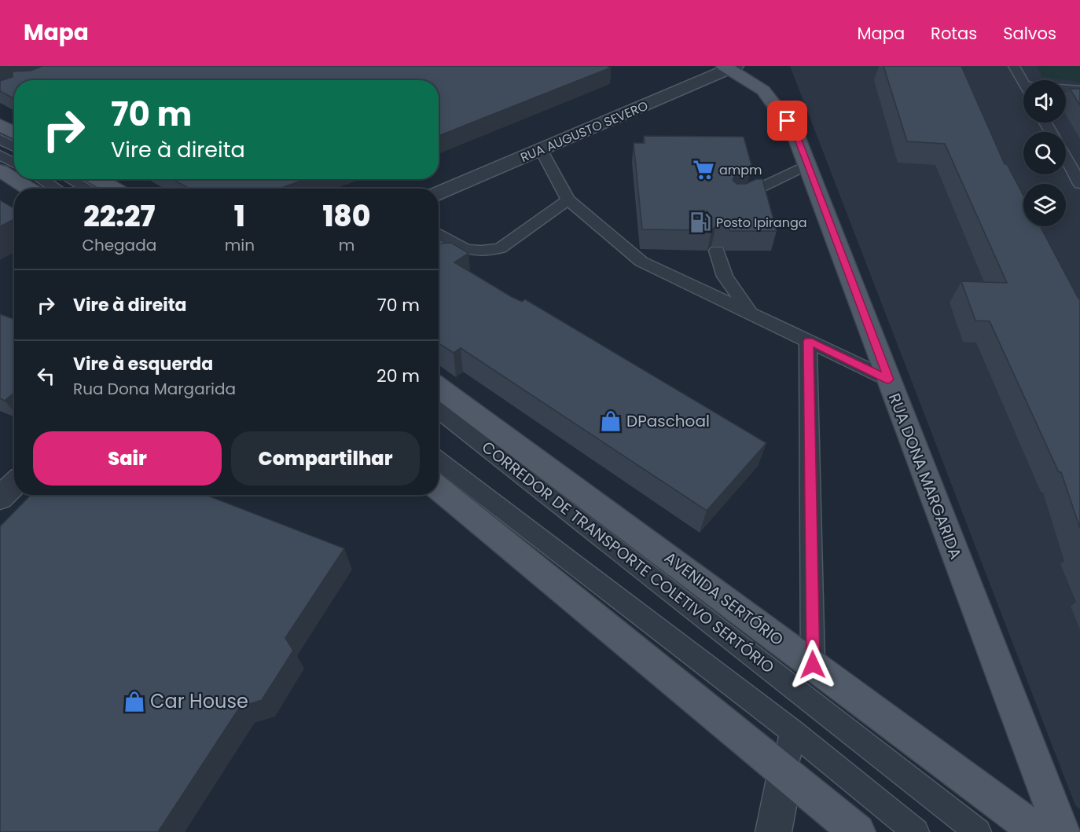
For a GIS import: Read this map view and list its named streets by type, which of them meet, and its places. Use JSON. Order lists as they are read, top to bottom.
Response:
{
  "streets": {
    "main road": ["RUA DONA MARGARIDA", "AVENIDA SERTÓRIO"],
    "street": ["RUA AUGUSTO SEVERO"],
    "lane": ["CORREDOR DE TRANSPORTE COLETIVO SERTÓRIO"]
  },
  "crossings": [
    ["RUA AUGUSTO SEVERO", "RUA DONA MARGARIDA"]
  ],
  "places": {
    "supermarket": ["ampm"],
    "fuel station": ["Posto Ipiranga"],
    "shop": ["DPaschoal", "Car House"]
  },
  "page": {
    "header": "Mapa",
    "nav": ["Mapa", "Rotas", "Salvos"],
    "turn": ["70 m", "Vire à direita"],
    "eta": [
      "22:27",
      "Chegada",
      "1",
      "min",
      "180",
      "m"
    ],
    "list": [
      {
        "name": "Vire à direita",
        "value": "70 m"
      },
      {
        "name": "Vire à esquerda",
        "note": "Rua Dona Margarida",
        "value": "20 m"
      }
    ],
    "buttons": ["Sair", "Compartilhar"]
  }
}
